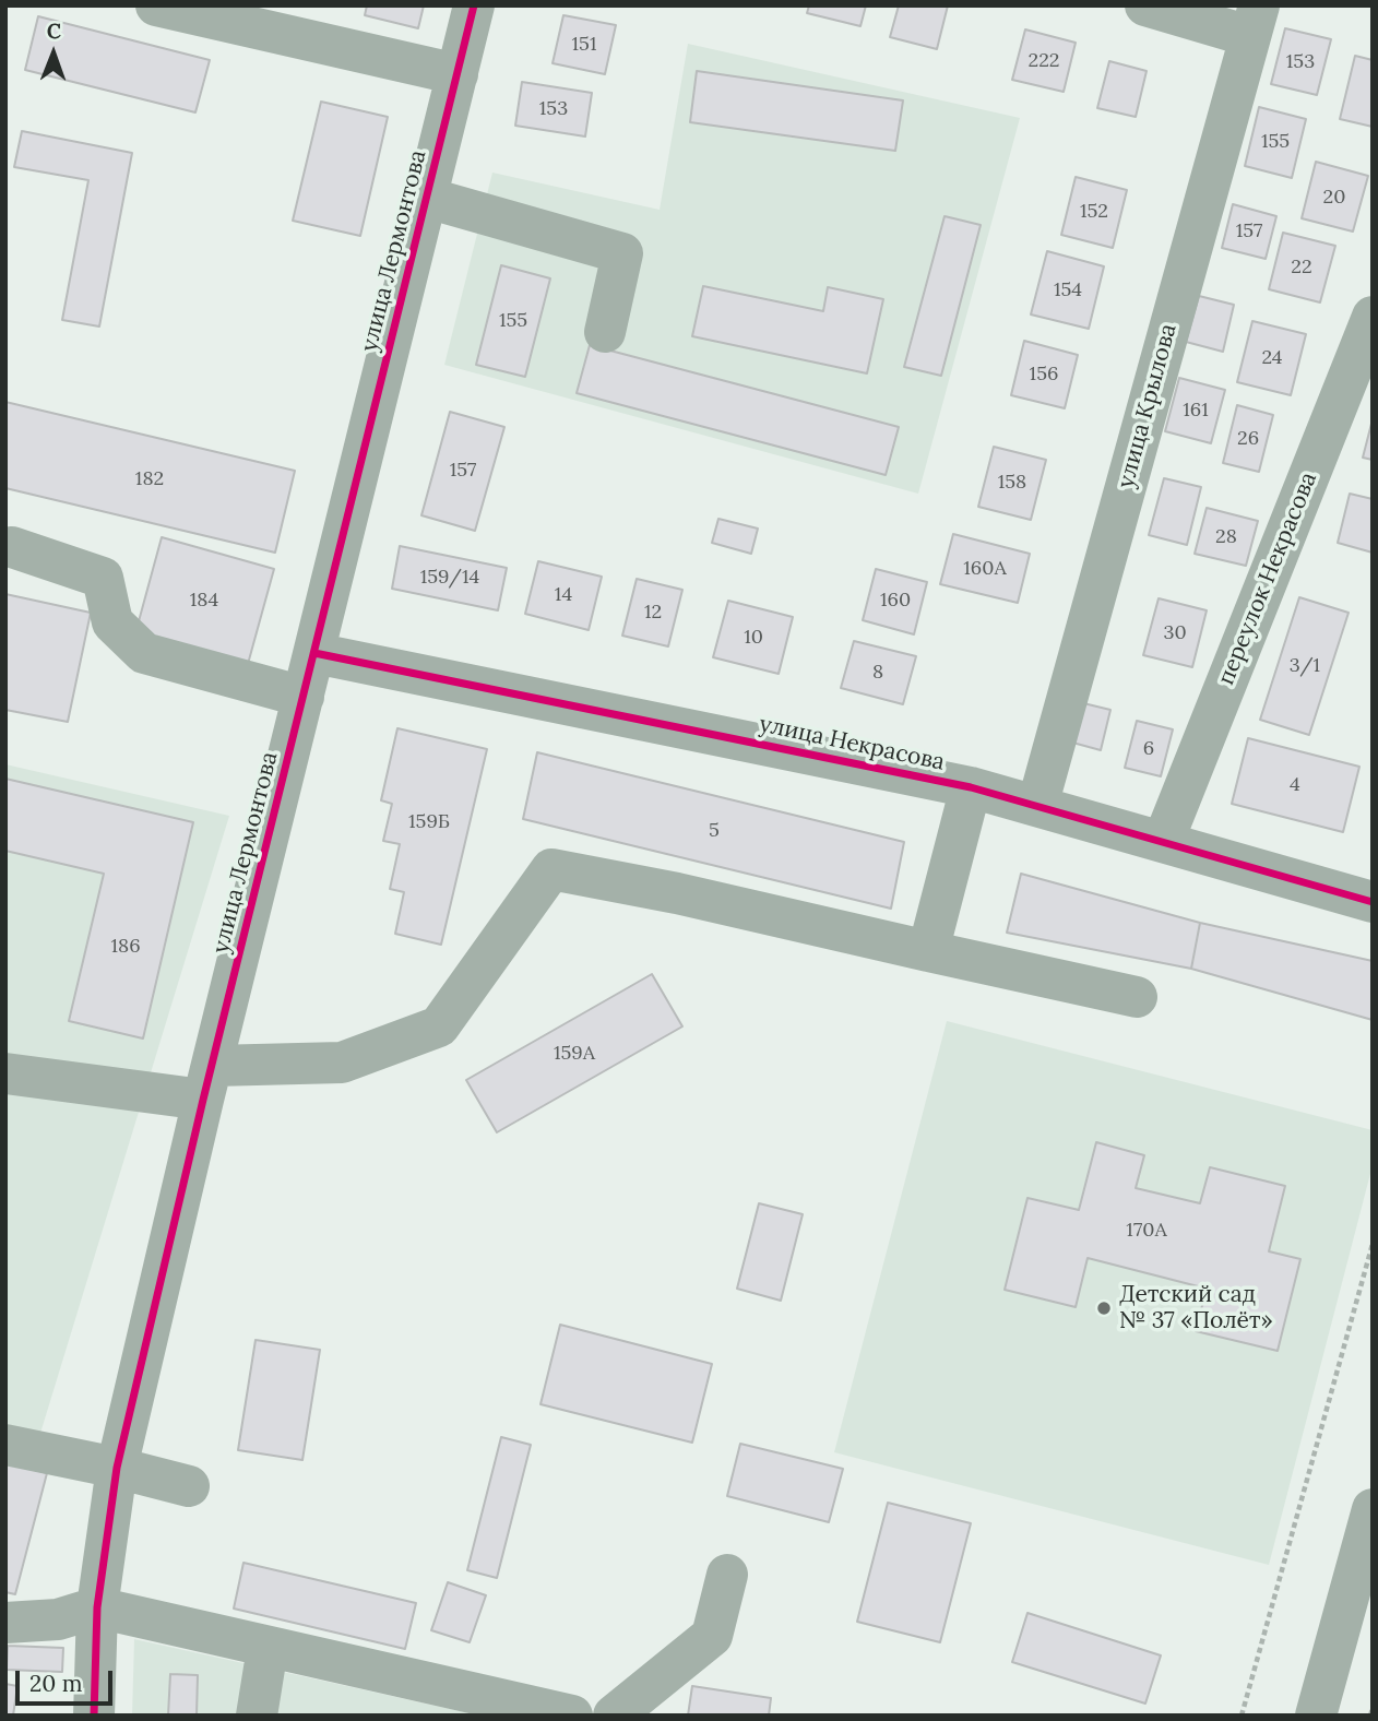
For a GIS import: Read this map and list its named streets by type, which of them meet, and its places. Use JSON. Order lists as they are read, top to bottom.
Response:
{
  "streets": {
    "street": [
      "улица Лермонтова",
      "улица Крылова",
      "переулок Некрасова",
      "улица Некрасова"
    ]
  },
  "crossings": [
    ["улица Лермонтова", "улица Некрасова"],
    ["улица Крылова", "улица Некрасова"],
    ["переулок Некрасова", "улица Некрасова"]
  ],
  "places": ["Детский сад № 37 «Полёт»"],
  "house_numbers": [
    "151",
    "222",
    "153",
    "153",
    "155",
    "20",
    "152",
    "157",
    "22",
    "154",
    "155",
    "24",
    "156",
    "161",
    "26",
    "157",
    "182",
    "158",
    "28",
    "160А",
    "159/14",
    "14",
    "184",
    "160",
    "12",
    "30",
    "10",
    "3/1",
    "8",
    "6",
    "4",
    "159Б",
    "5",
    "186",
    "159А",
    "170А"
  ],
  "scale_bar": "20 m",
  "north": "top"
}
